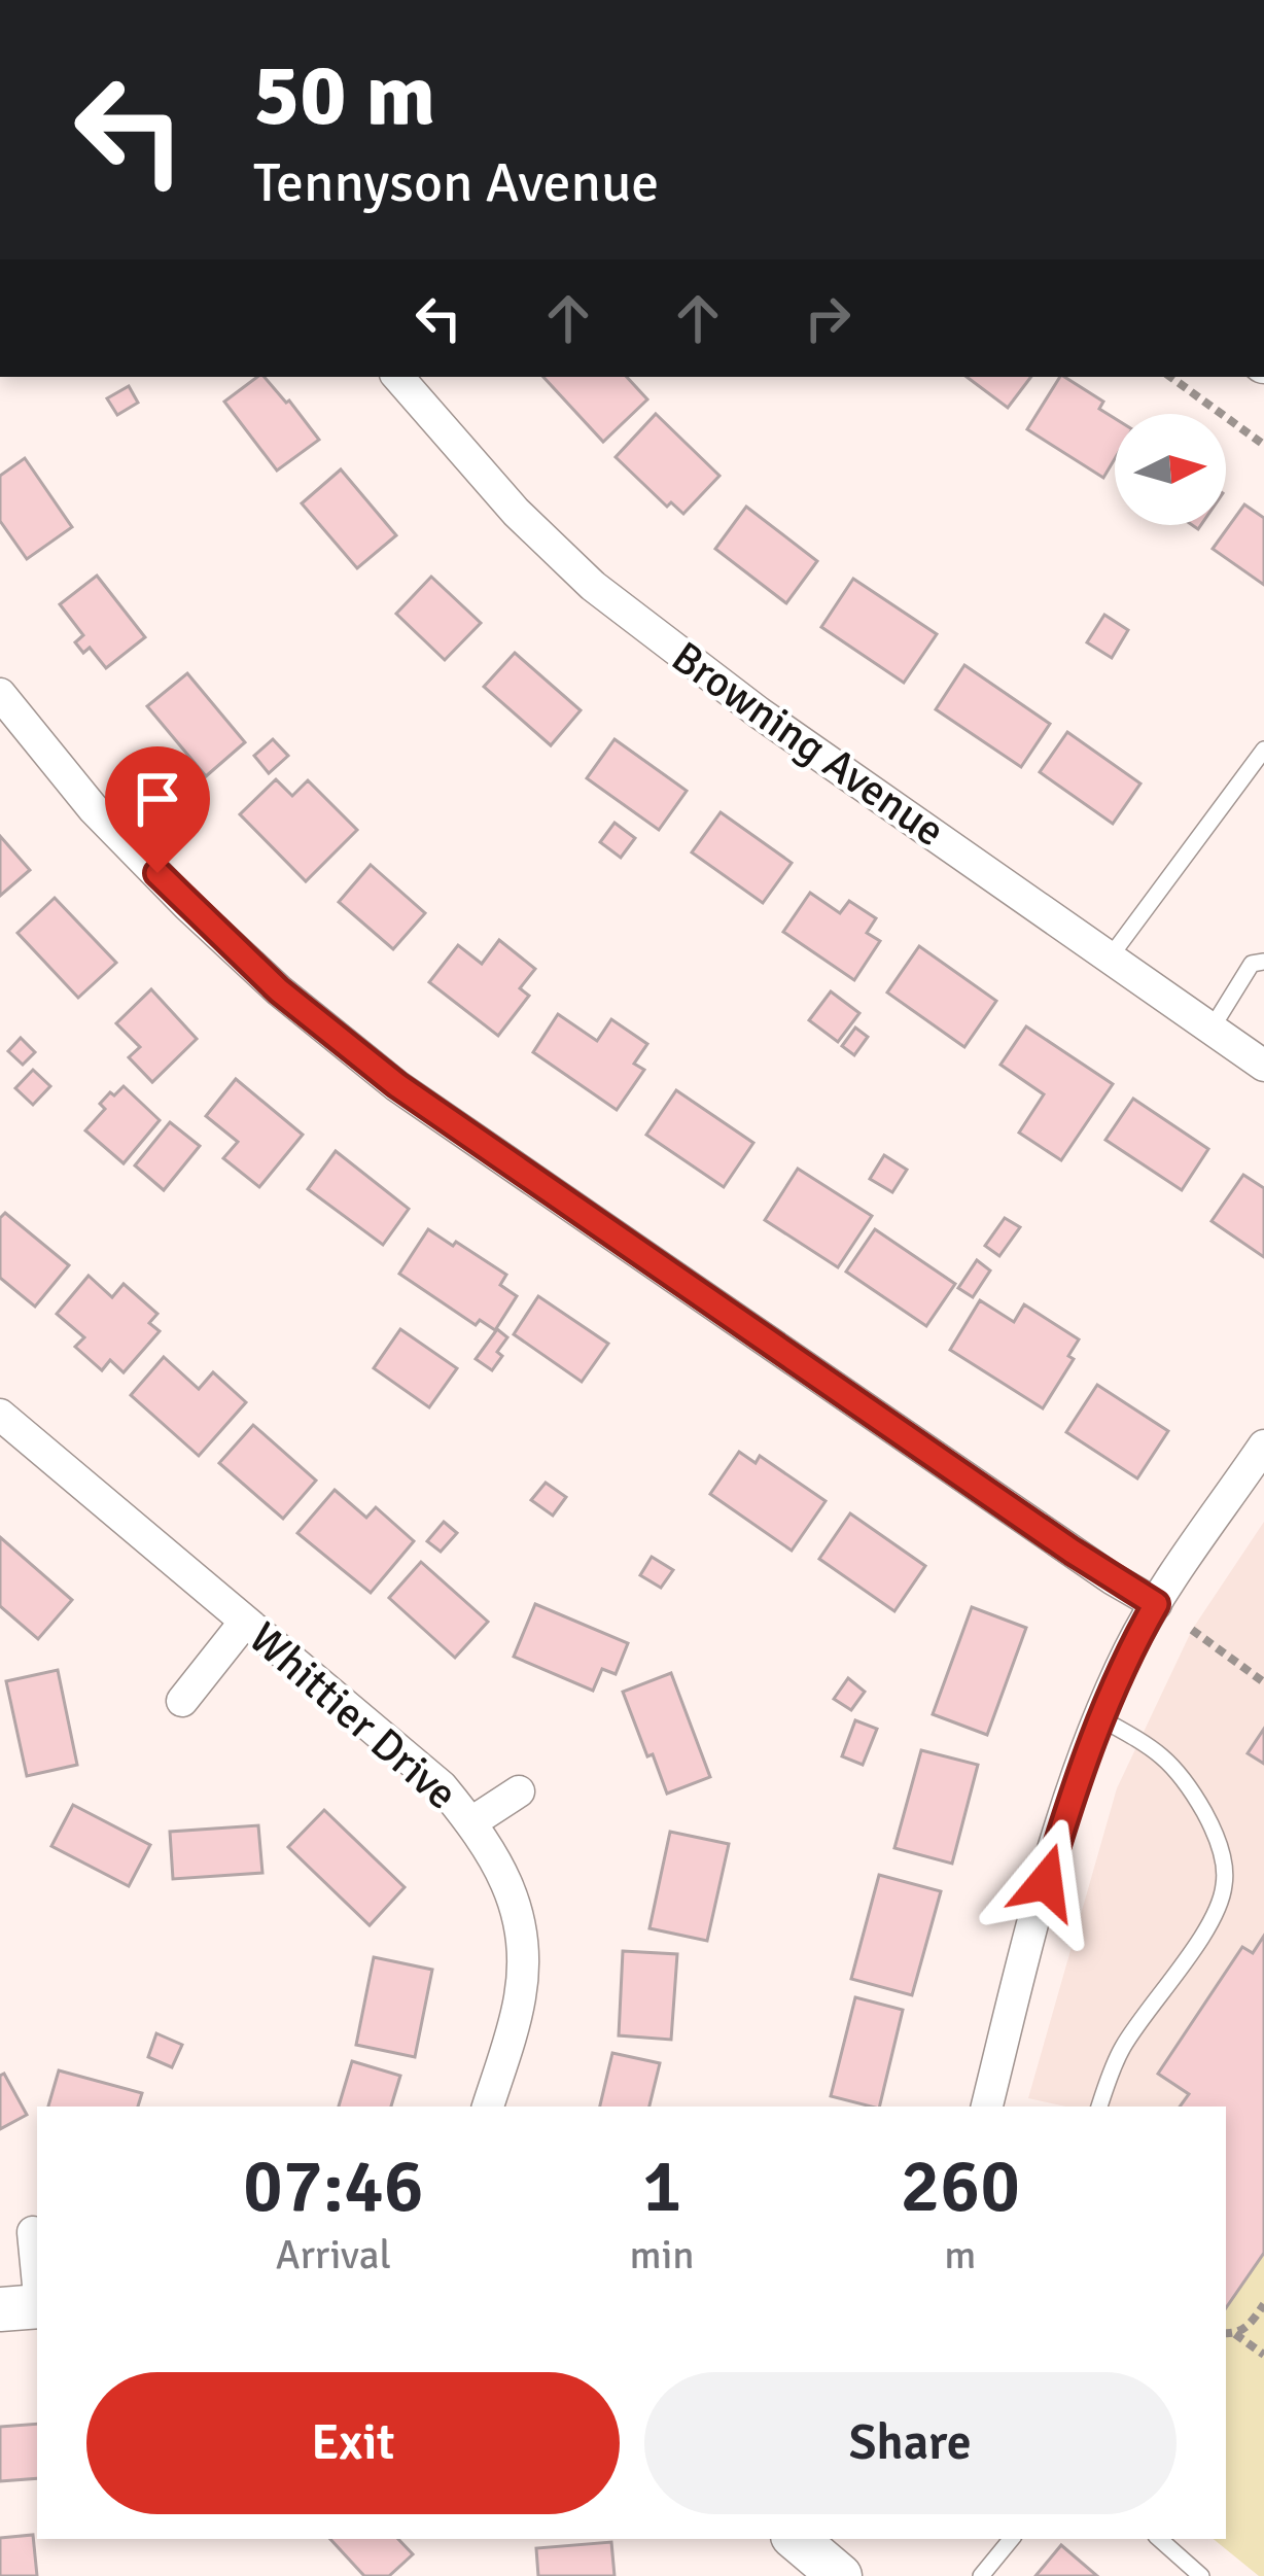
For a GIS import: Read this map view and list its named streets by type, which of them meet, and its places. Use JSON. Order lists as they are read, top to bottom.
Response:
{
  "streets": {
    "street": ["Browning Avenue", "Whittier Drive"]
  },
  "north": "right",
  "page": {
    "turn": ["50 m", "Tennyson Avenue"],
    "eta": [
      "07:46",
      "Arrival",
      "1",
      "min",
      "260",
      "m"
    ],
    "buttons": ["Exit", "Share"]
  }
}
